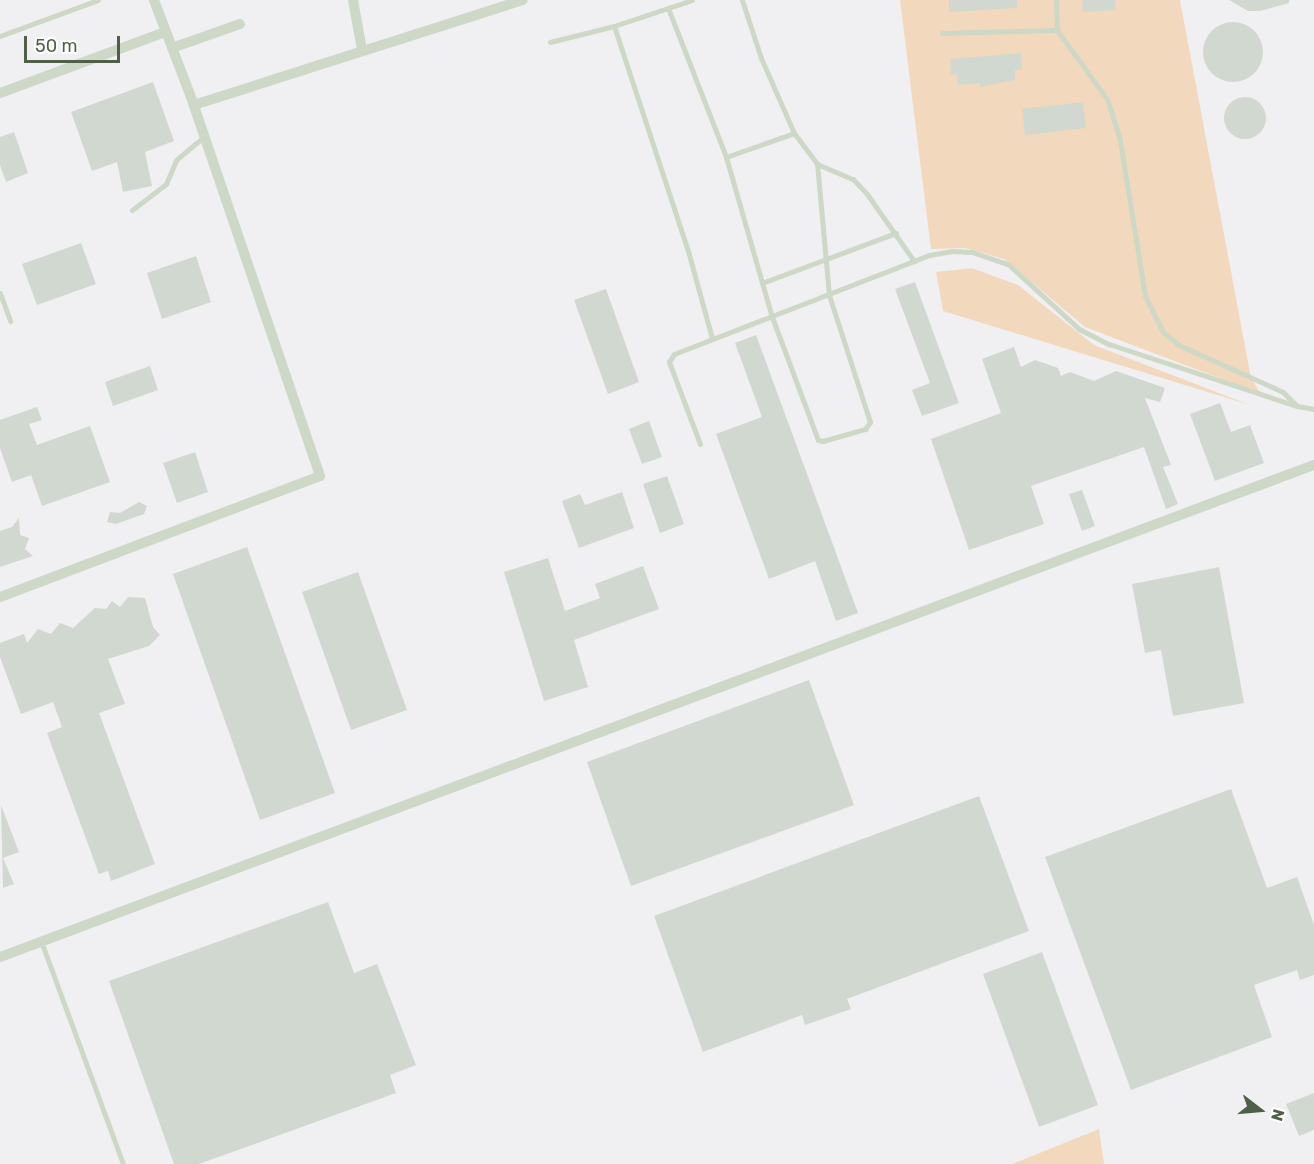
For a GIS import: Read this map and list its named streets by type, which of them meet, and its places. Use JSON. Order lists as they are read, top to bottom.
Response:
{
  "scale_bar": "50 m",
  "north": "right"
}
